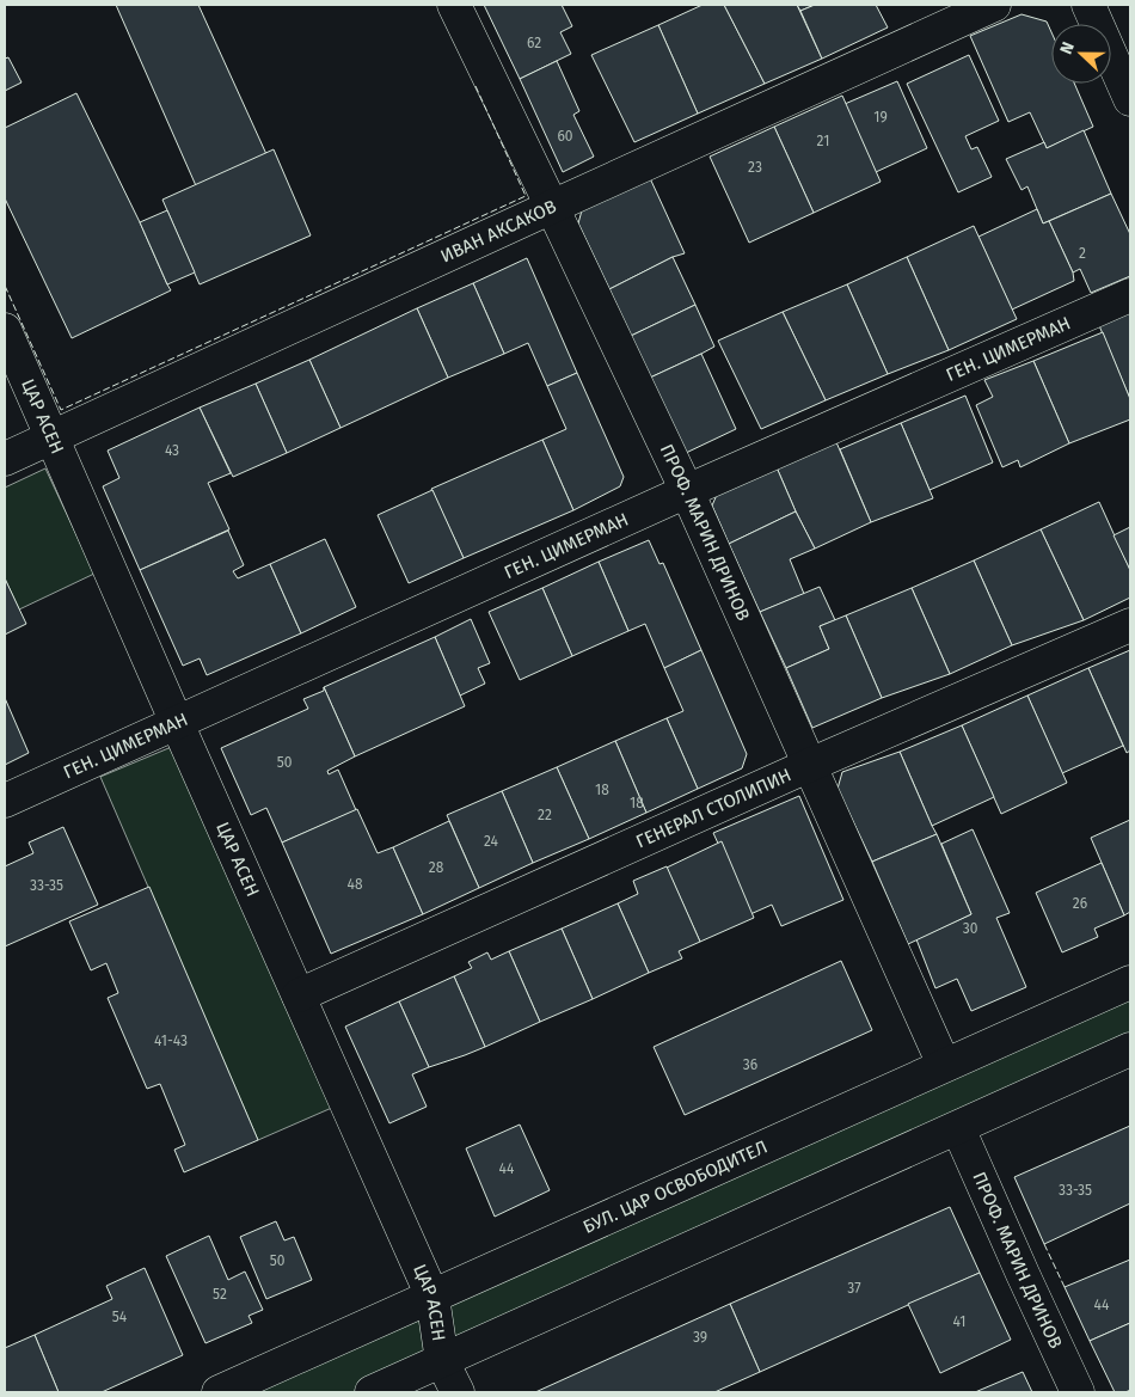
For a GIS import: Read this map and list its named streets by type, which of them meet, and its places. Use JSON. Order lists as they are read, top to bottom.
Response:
{
  "streets": {
    "street": [
      "ИВАН АКСАКОВ",
      "ГЕН. ЦИМЕРМАН",
      "ЦАР АСЕН",
      "ПРОФ. МАРИН ДРИНОВ",
      "ГЕНЕРАЛ СТОЛИПИН",
      "БУЛ. ЦАР ОСВОБОДИТЕЛ"
    ]
  },
  "crossings": [
    ["ИВАН АКСАКОВ", "ЦАР АСЕН"],
    ["ИВАН АКСАКОВ", "ПРОФ. МАРИН ДРИНОВ"],
    ["ГЕН. ЦИМЕРМАН", "ЦАР АСЕН"],
    ["ГЕН. ЦИМЕРМАН", "ПРОФ. МАРИН ДРИНОВ"],
    ["ЦАР АСЕН", "ГЕНЕРАЛ СТОЛИПИН"],
    ["ЦАР АСЕН", "БУЛ. ЦАР ОСВОБОДИТЕЛ"],
    ["ПРОФ. МАРИН ДРИНОВ", "ГЕНЕРАЛ СТОЛИПИН"],
    ["ПРОФ. МАРИН ДРИНОВ", "БУЛ. ЦАР ОСВОБОДИТЕЛ"]
  ],
  "house_numbers": [
    "62",
    "19",
    "60",
    "21",
    "23",
    "2",
    "43",
    "50",
    "18",
    "18",
    "22",
    "24",
    "28",
    "48",
    "33-35",
    "26",
    "30",
    "41-43",
    "36",
    "44",
    "33-35",
    "50",
    "37",
    "52",
    "44",
    "54",
    "41",
    "39"
  ],
  "north": "left"
}
